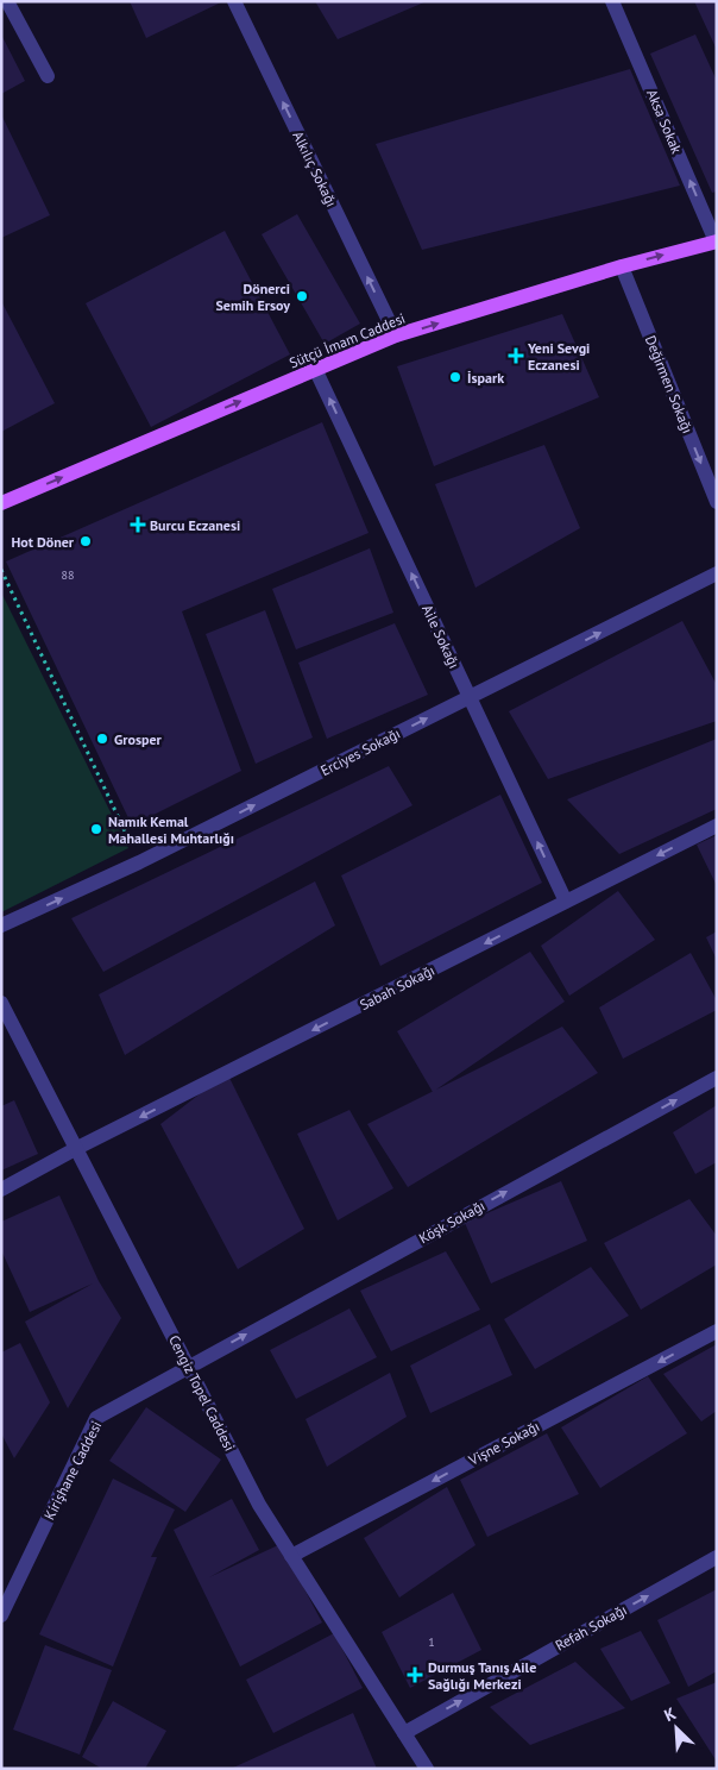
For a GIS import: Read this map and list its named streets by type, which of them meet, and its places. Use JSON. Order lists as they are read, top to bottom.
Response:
{
  "streets": {
    "main road": ["Sütçü İmam Caddesi"],
    "street": [
      "Aksa Sokak",
      "Alkılıç Sokağı",
      "Değirmen Sokağı",
      "Aile Sokağı",
      "Erciyes Sokağı",
      "Sabah Sokağı",
      "Köşk Sokağı",
      "Cengiz Topel Caddesi",
      "Vişne Sokağı",
      "Kirişhane Caddesi",
      "Refah Sokağı"
    ]
  },
  "crossings": [
    ["Aksa Sokak", "Sütçü İmam Caddesi"],
    ["Alkılıç Sokağı", "Sütçü İmam Caddesi"],
    ["Sütçü İmam Caddesi", "Değirmen Sokağı"],
    ["Sütçü İmam Caddesi", "Aile Sokağı"],
    ["Aile Sokağı", "Erciyes Sokağı"],
    ["Aile Sokağı", "Sabah Sokağı"],
    ["Sabah Sokağı", "Cengiz Topel Caddesi"],
    ["Köşk Sokağı", "Cengiz Topel Caddesi"],
    ["Köşk Sokağı", "Kirişhane Caddesi"],
    ["Cengiz Topel Caddesi", "Vişne Sokağı"],
    ["Cengiz Topel Caddesi", "Kirişhane Caddesi"],
    ["Cengiz Topel Caddesi", "Refah Sokağı"]
  ],
  "one_way": [
    "Aksa Sokak",
    "Alkılıç Sokağı",
    "Sütçü İmam Caddesi",
    "Değirmen Sokağı",
    "Aile Sokağı",
    "Erciyes Sokağı",
    "Sabah Sokağı",
    "Köşk Sokağı",
    "Vişne Sokağı",
    "Refah Sokağı"
  ],
  "places": {
    "other": [
      "Dönerci Semih Ersoy",
      "İspark",
      "Hot Döner",
      "Grosper",
      "Namık Kemal Mahallesi Muhtarlığı"
    ],
    "health": ["Yeni Sevgi Eczanesi", "Burcu Eczanesi", "Durmuş Tanış Aile Sağlığı Merkezi"]
  },
  "house_numbers": ["88", "1"],
  "north": "top left"
}
